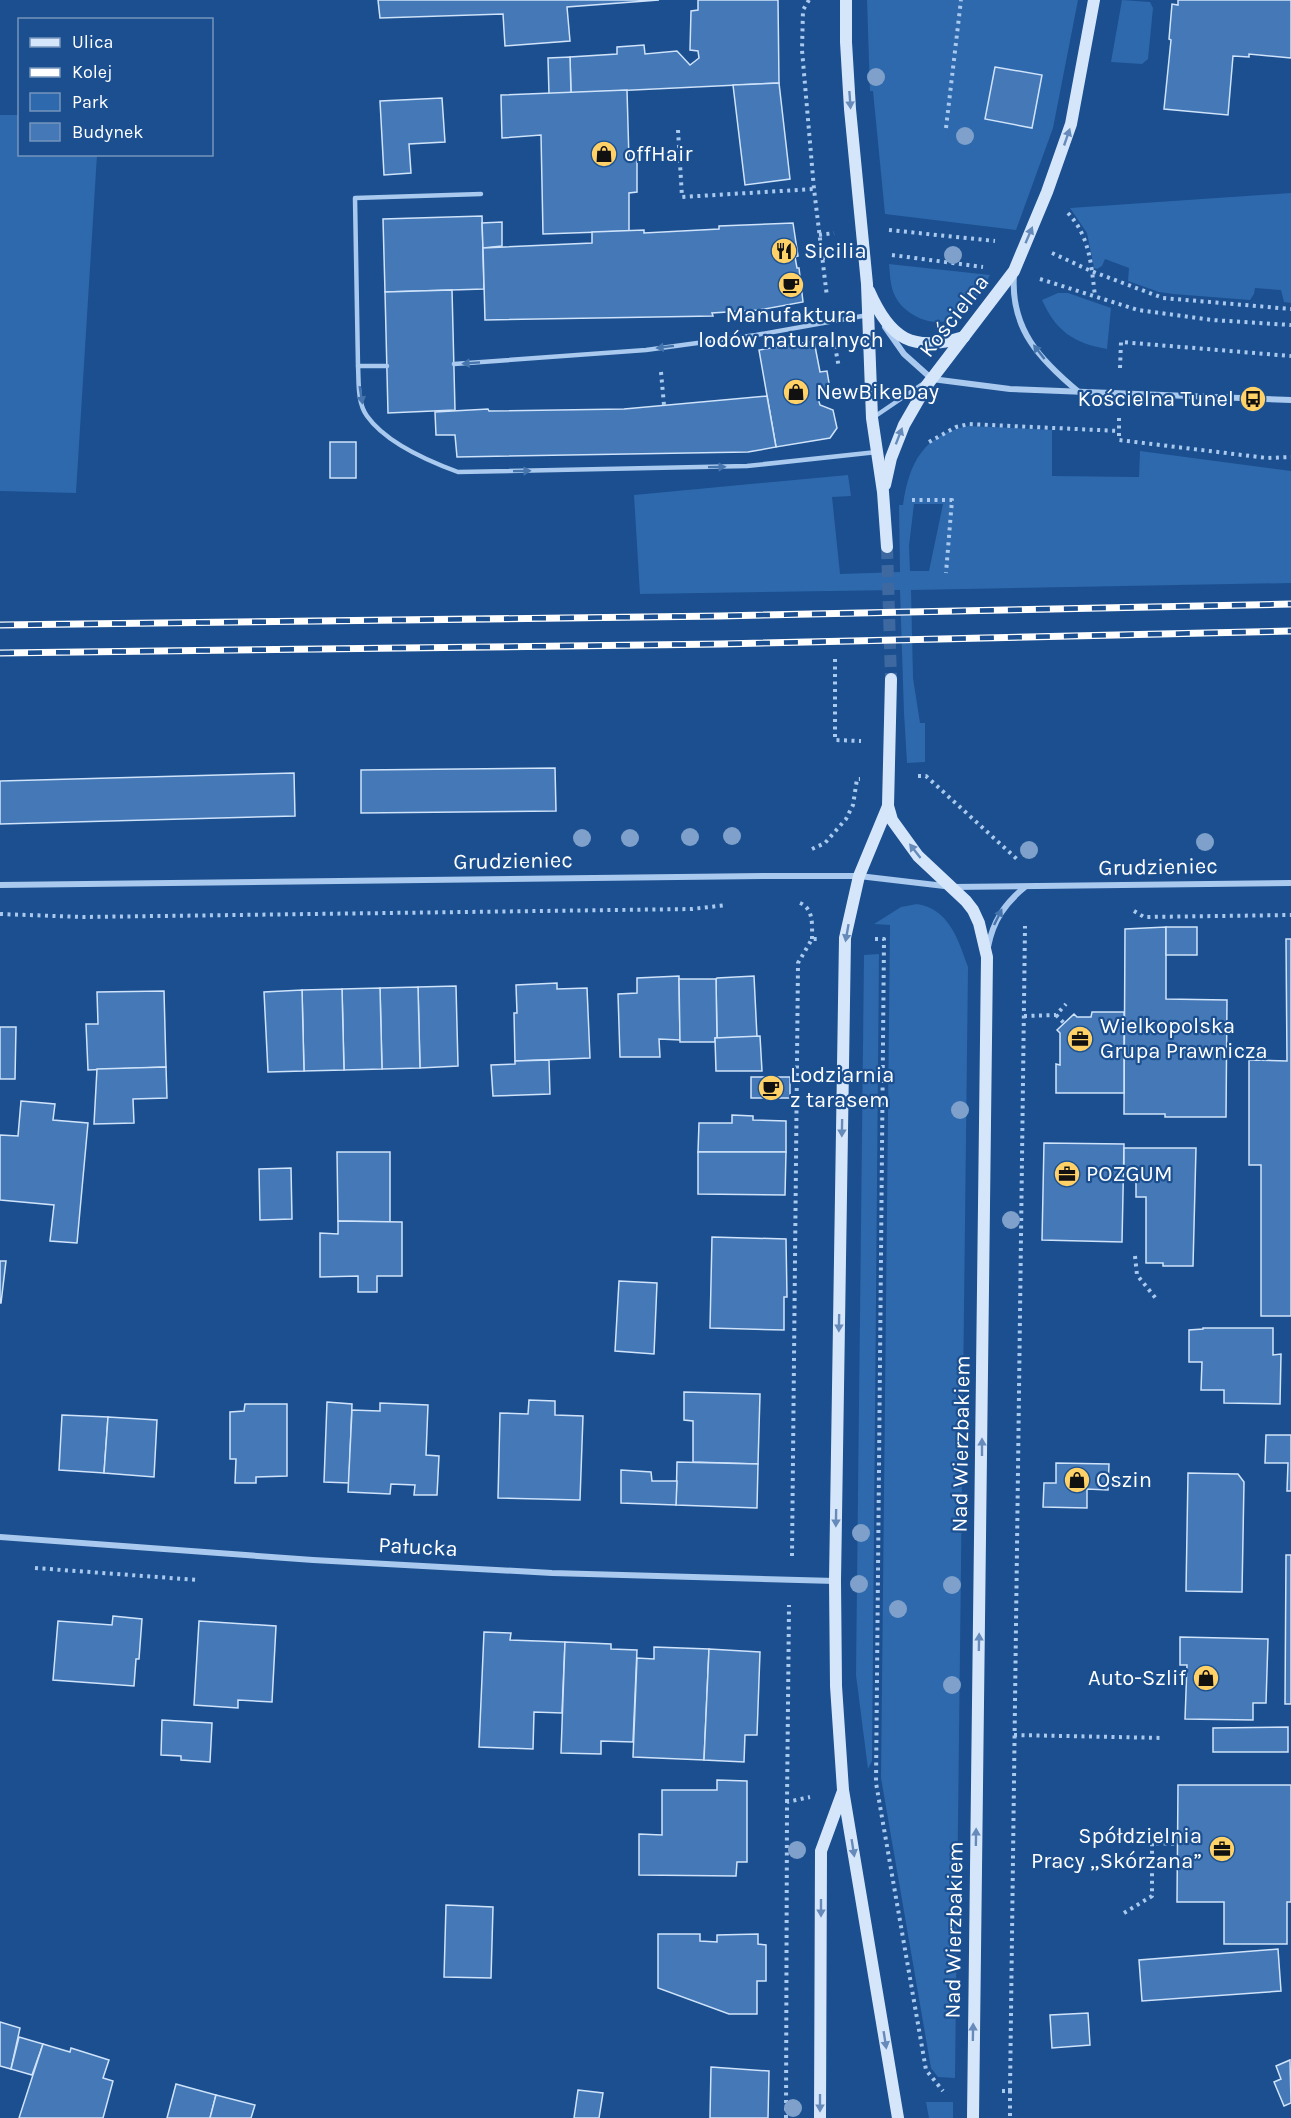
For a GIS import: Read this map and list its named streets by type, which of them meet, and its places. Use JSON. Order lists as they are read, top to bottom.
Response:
{
  "streets": {
    "street": [
      "Kościelna",
      "Grudzieniec",
      "Nad Wierzbakiem",
      "Pałucka"
    ]
  },
  "crossings": [
    ["Grudzieniec", "Nad Wierzbakiem"],
    ["Nad Wierzbakiem", "Pałucka"]
  ],
  "one_way": ["Kościelna"],
  "places": {
    "shop": [
      "offHair",
      "NewBikeDay",
      "Oszin",
      "Auto-Szlif"
    ],
    "restaurant": ["Sicilia"],
    "cafe": ["Manufaktura lodów naturalnych", "Lodziarnia z tarasem"],
    "bus stop": ["Kościelna Tunel"],
    "office": ["Wielkopolska Grupa Prawnicza", "POZGUM", "Spółdzielnia Pracy „Skórzana”"]
  },
  "legend": [
    "Ulica",
    "Kolej",
    "Park",
    "Budynek"
  ]
}
